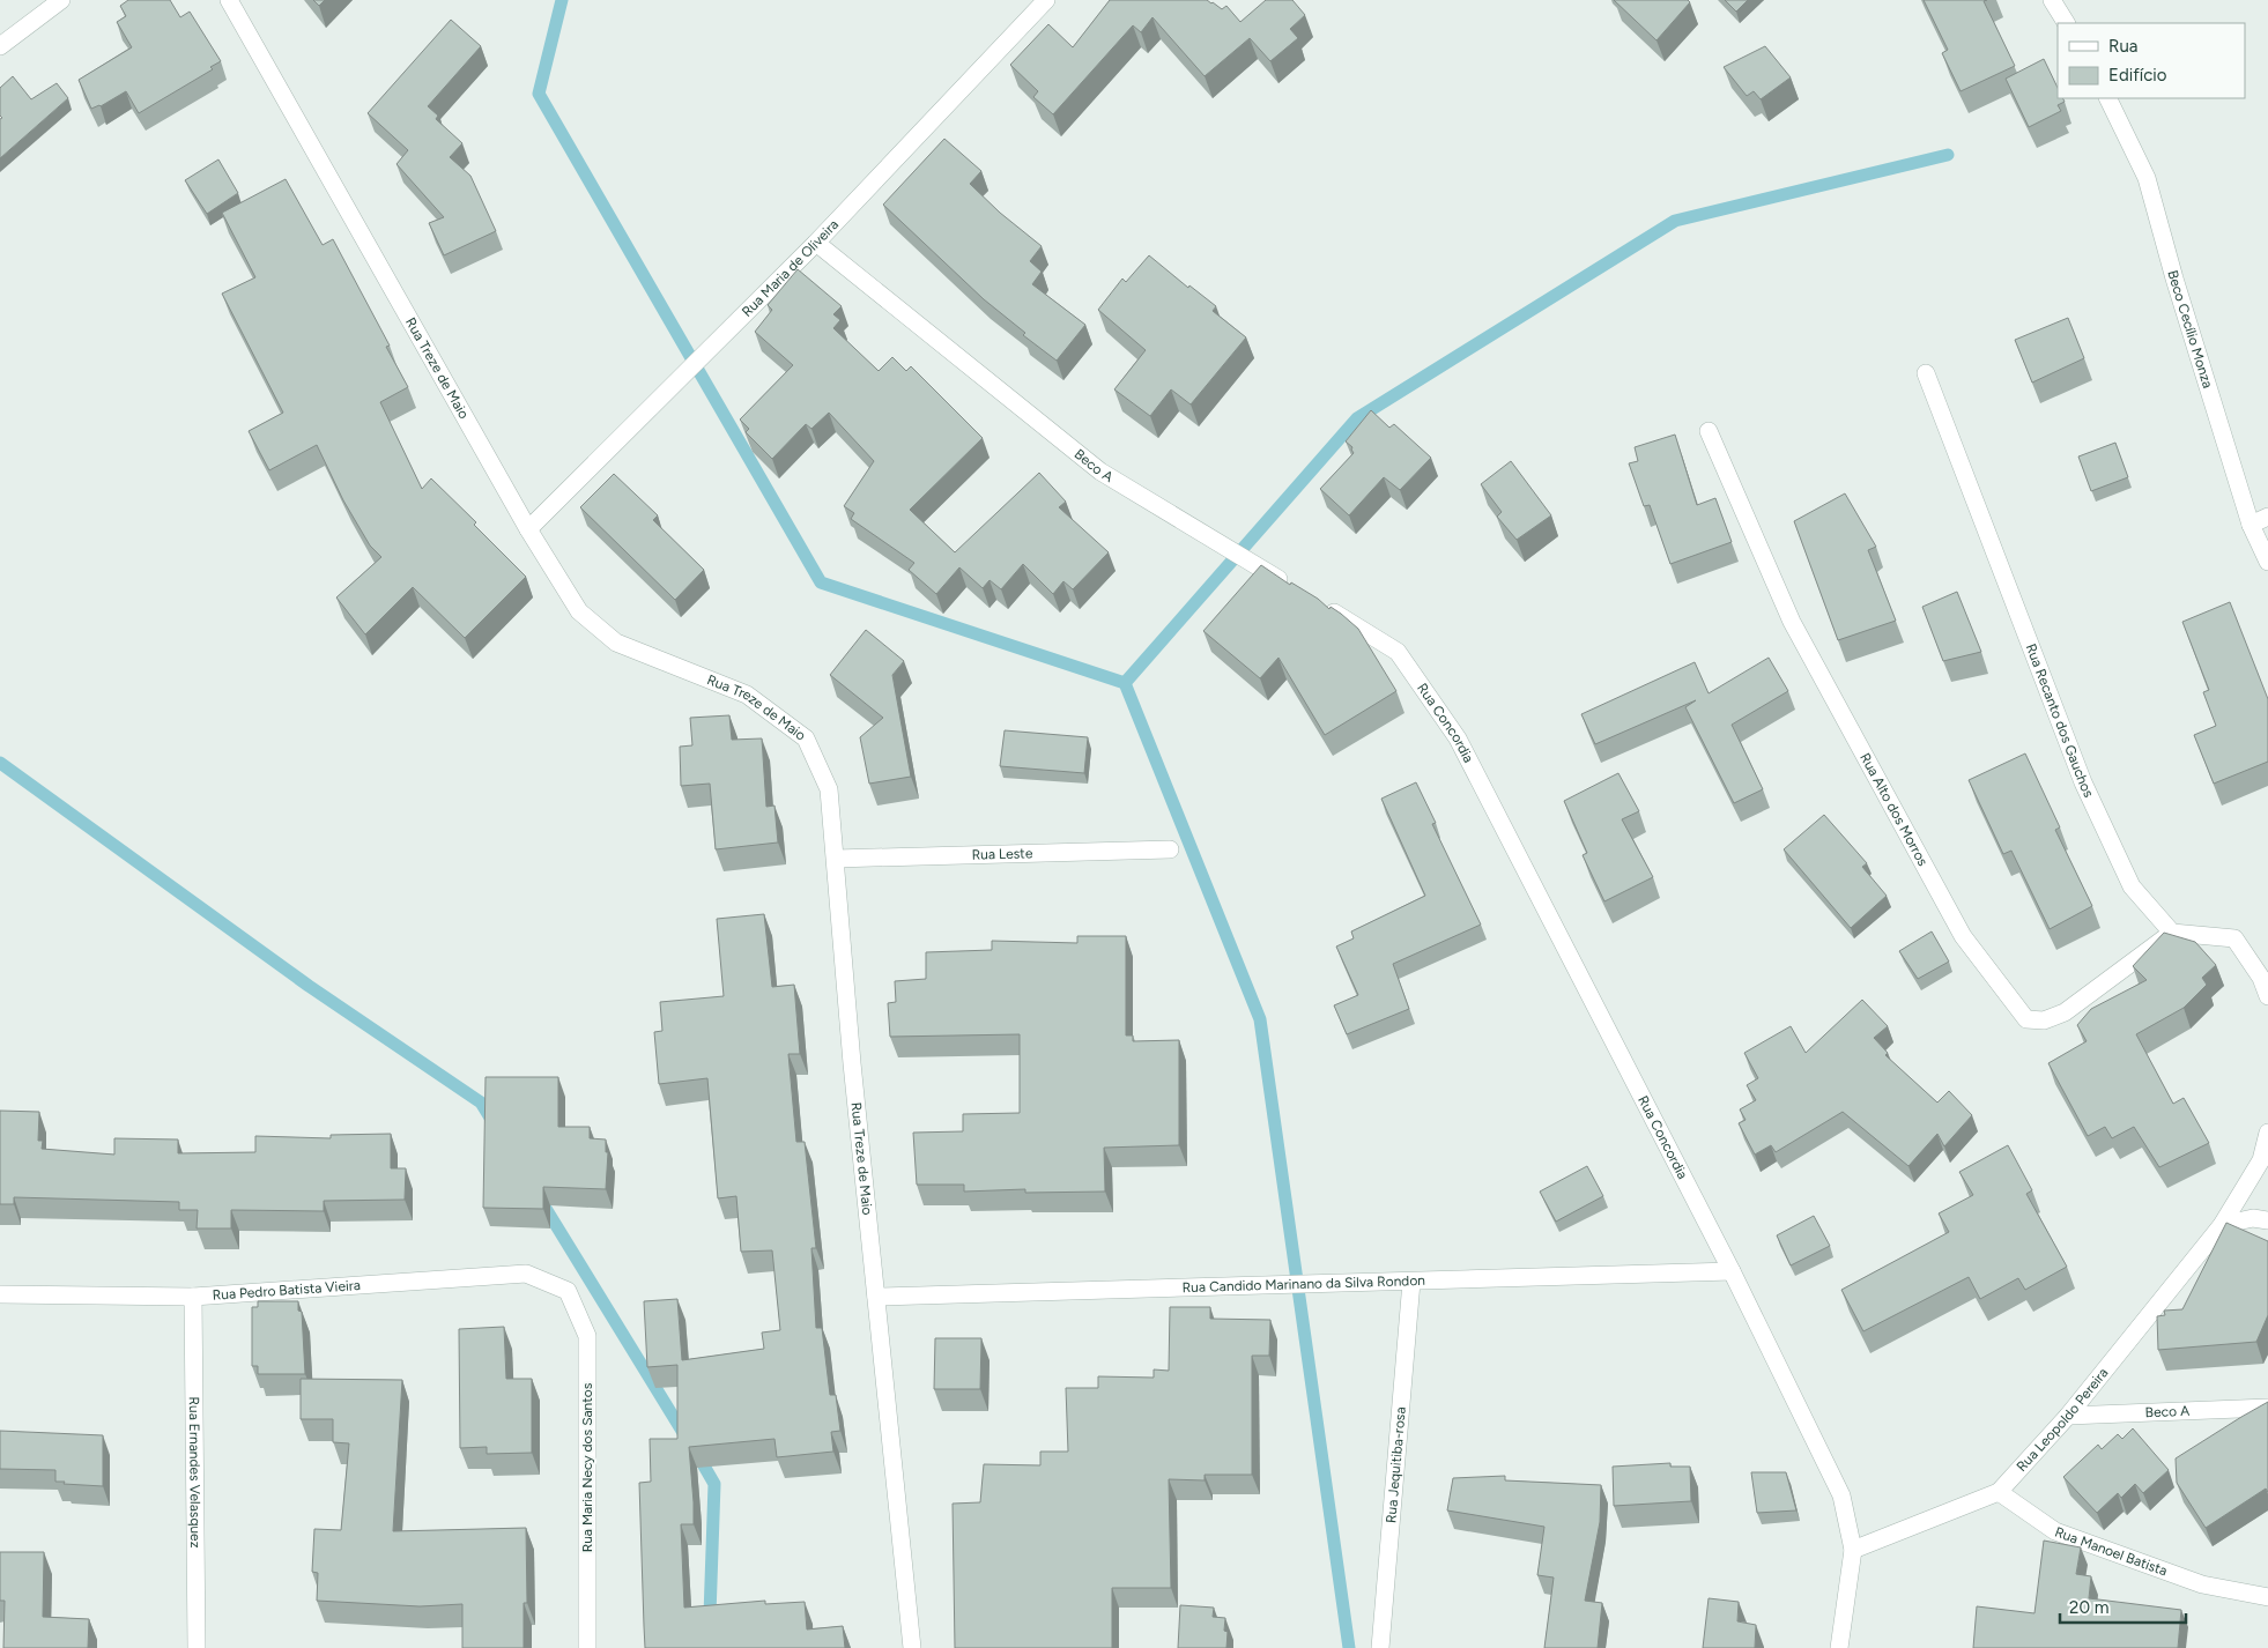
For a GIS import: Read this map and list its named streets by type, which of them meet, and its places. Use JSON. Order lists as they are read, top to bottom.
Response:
{
  "streets": {
    "street": [
      "Rua Maria de Oliveira",
      "Beco Cecílio Monza",
      "Rua Treze de Maio",
      "Beco A",
      "Rua Recanto dos Gauchos",
      "Rua Concordia",
      "Rua Alto dos Morros",
      "Rua Leste",
      "Rua Candido Marinano da Silva Rondon",
      "Rua Pedro Batista Vieira",
      "Rua Leopoldo Pereira",
      "Rua Jequitiba-rosa",
      "Rua Maria Necy dos Santos",
      "Rua Ernandes Velasquez",
      "Rua Manoel Batista"
    ]
  },
  "crossings": [
    ["Rua Maria de Oliveira", "Rua Treze de Maio"],
    ["Rua Maria de Oliveira", "Beco A"],
    ["Rua Treze de Maio", "Rua Leste"],
    ["Rua Treze de Maio", "Rua Candido Marinano da Silva Rondon"],
    ["Beco A", "Rua Leopoldo Pereira"],
    ["Rua Recanto dos Gauchos", "Rua Alto dos Morros"],
    ["Rua Concordia", "Rua Candido Marinano da Silva Rondon"],
    ["Rua Concordia", "Rua Leopoldo Pereira"],
    ["Rua Candido Marinano da Silva Rondon", "Rua Jequitiba-rosa"],
    ["Rua Pedro Batista Vieira", "Rua Maria Necy dos Santos"],
    ["Rua Pedro Batista Vieira", "Rua Ernandes Velasquez"],
    ["Rua Leopoldo Pereira", "Rua Manoel Batista"]
  ],
  "legend": ["Rua", "Edifício"],
  "scale_bar": "20 m"
}
